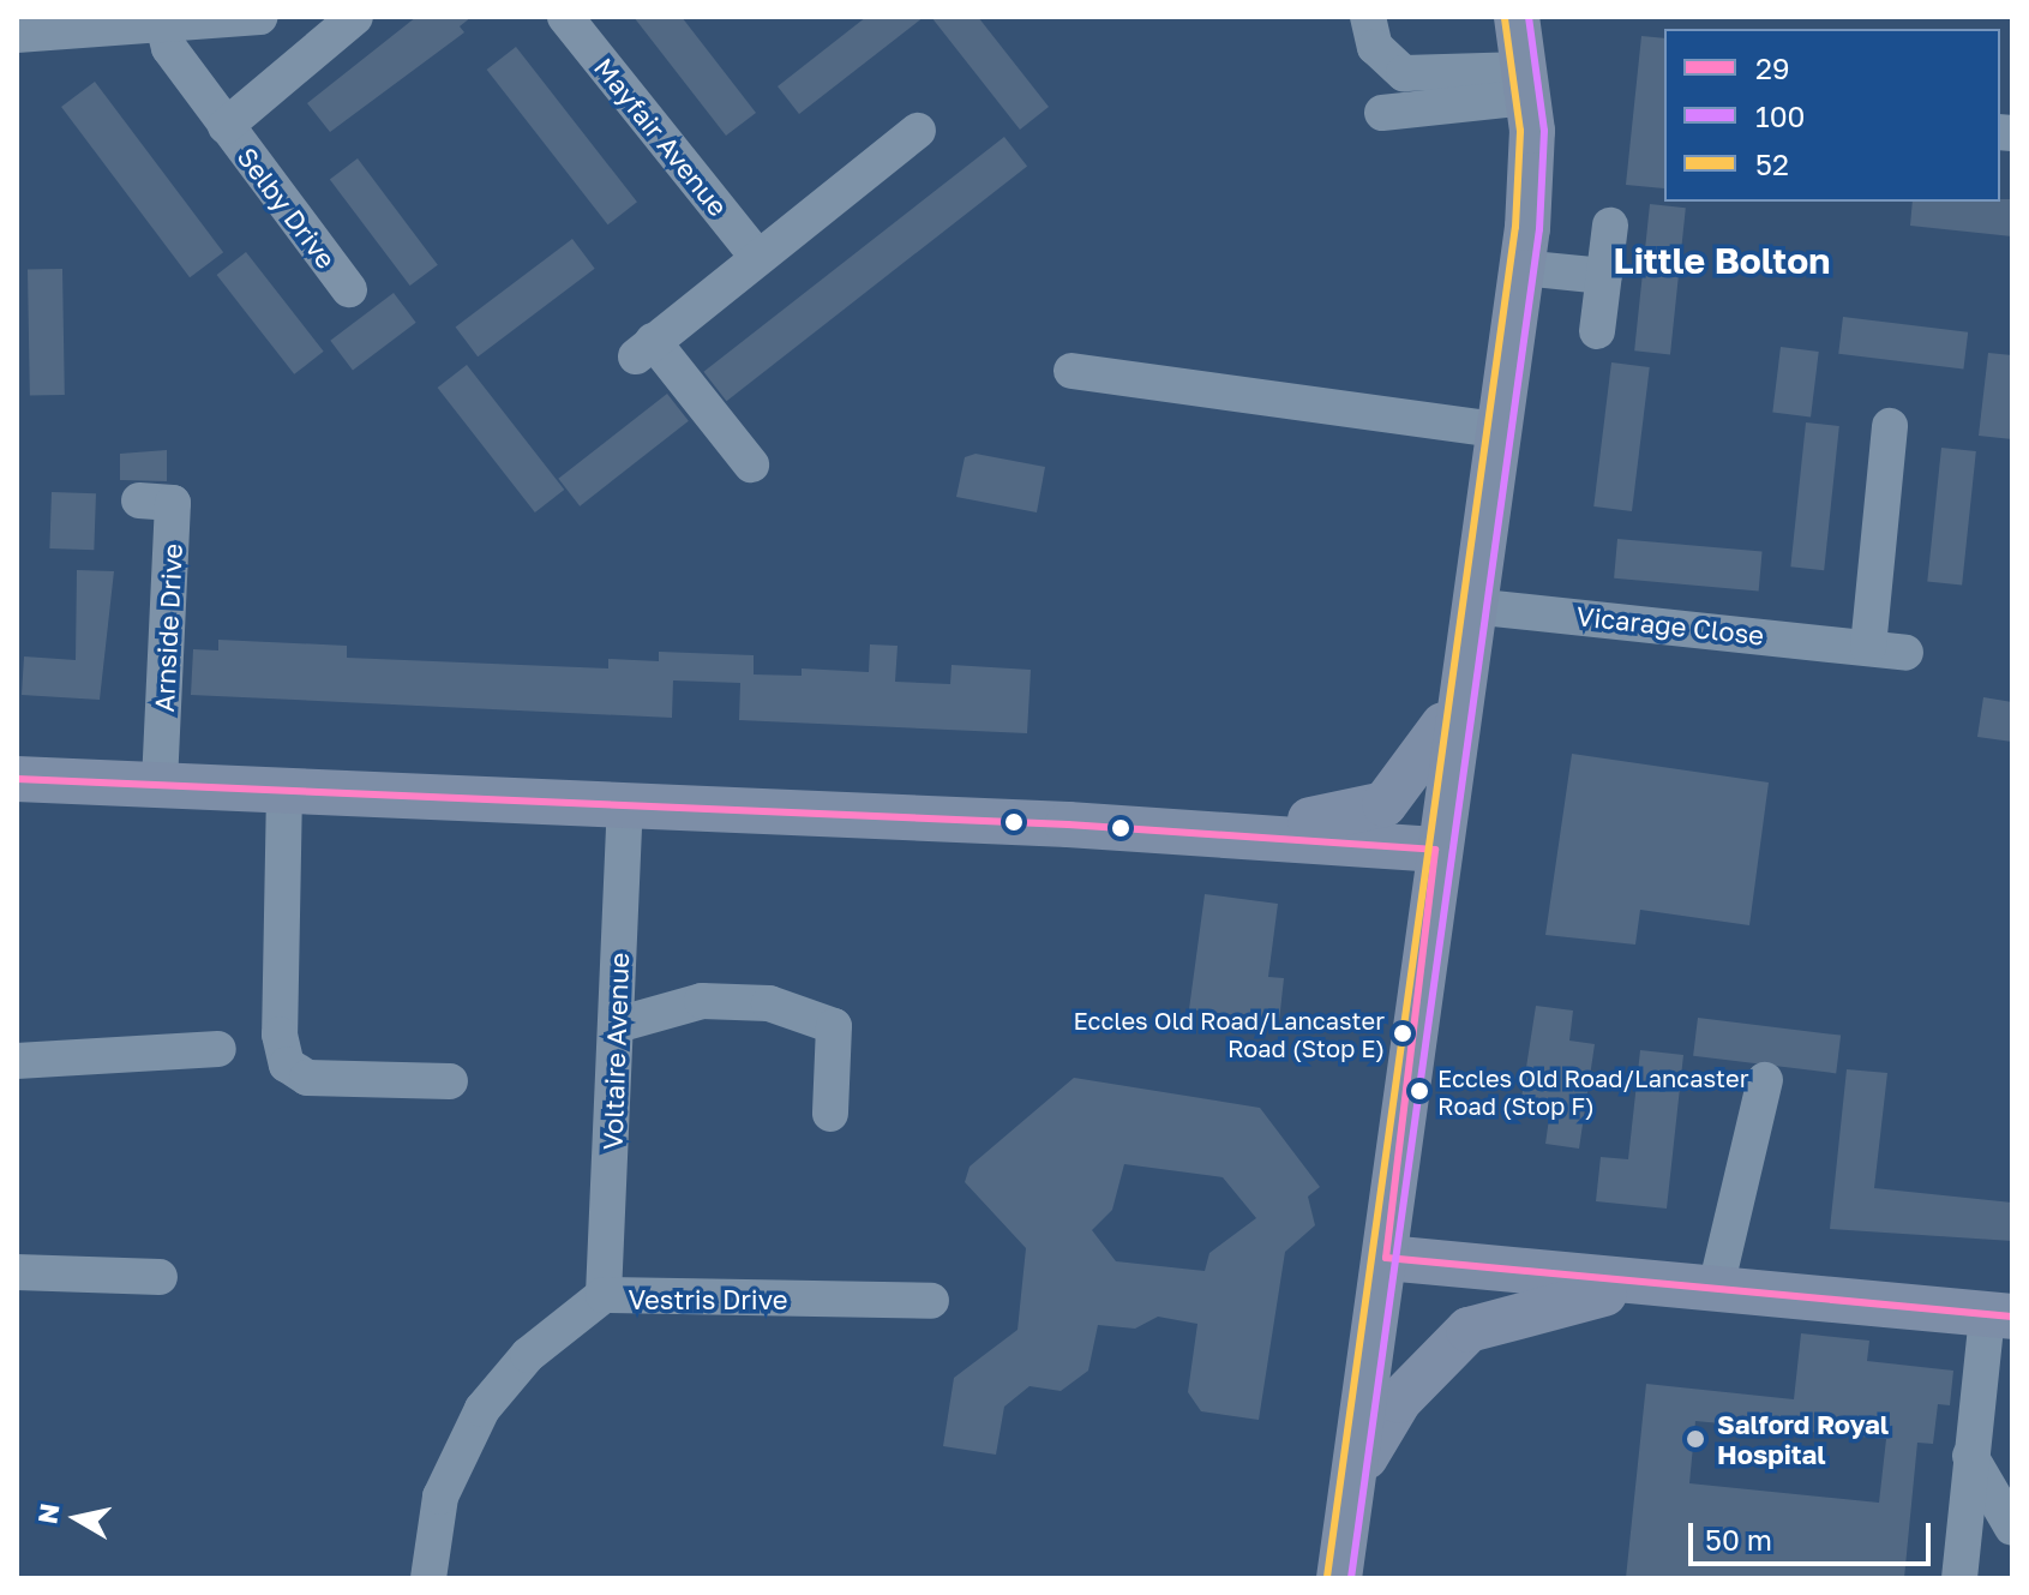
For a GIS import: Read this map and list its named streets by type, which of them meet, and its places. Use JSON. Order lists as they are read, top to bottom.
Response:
{
  "streets": {
    "street": [
      "Mayfair Avenue",
      "Selby Drive",
      "Vicarage Close",
      "Arnside Drive",
      "Voltaire Avenue",
      "Vestris Drive"
    ]
  },
  "crossings": [
    ["Voltaire Avenue", "Vestris Drive"]
  ],
  "districts": ["Little Bolton"],
  "places": ["Eccles Old Road/Lancaster Road (Stop E)", "Eccles Old Road/Lancaster Road (Stop F)", "Salford Royal Hospital"],
  "lines": ["transit line 100", "transit line 52", "transit line 29"],
  "legend": ["29", "100", "52"],
  "scale_bar": "50 m",
  "north": "left"
}
